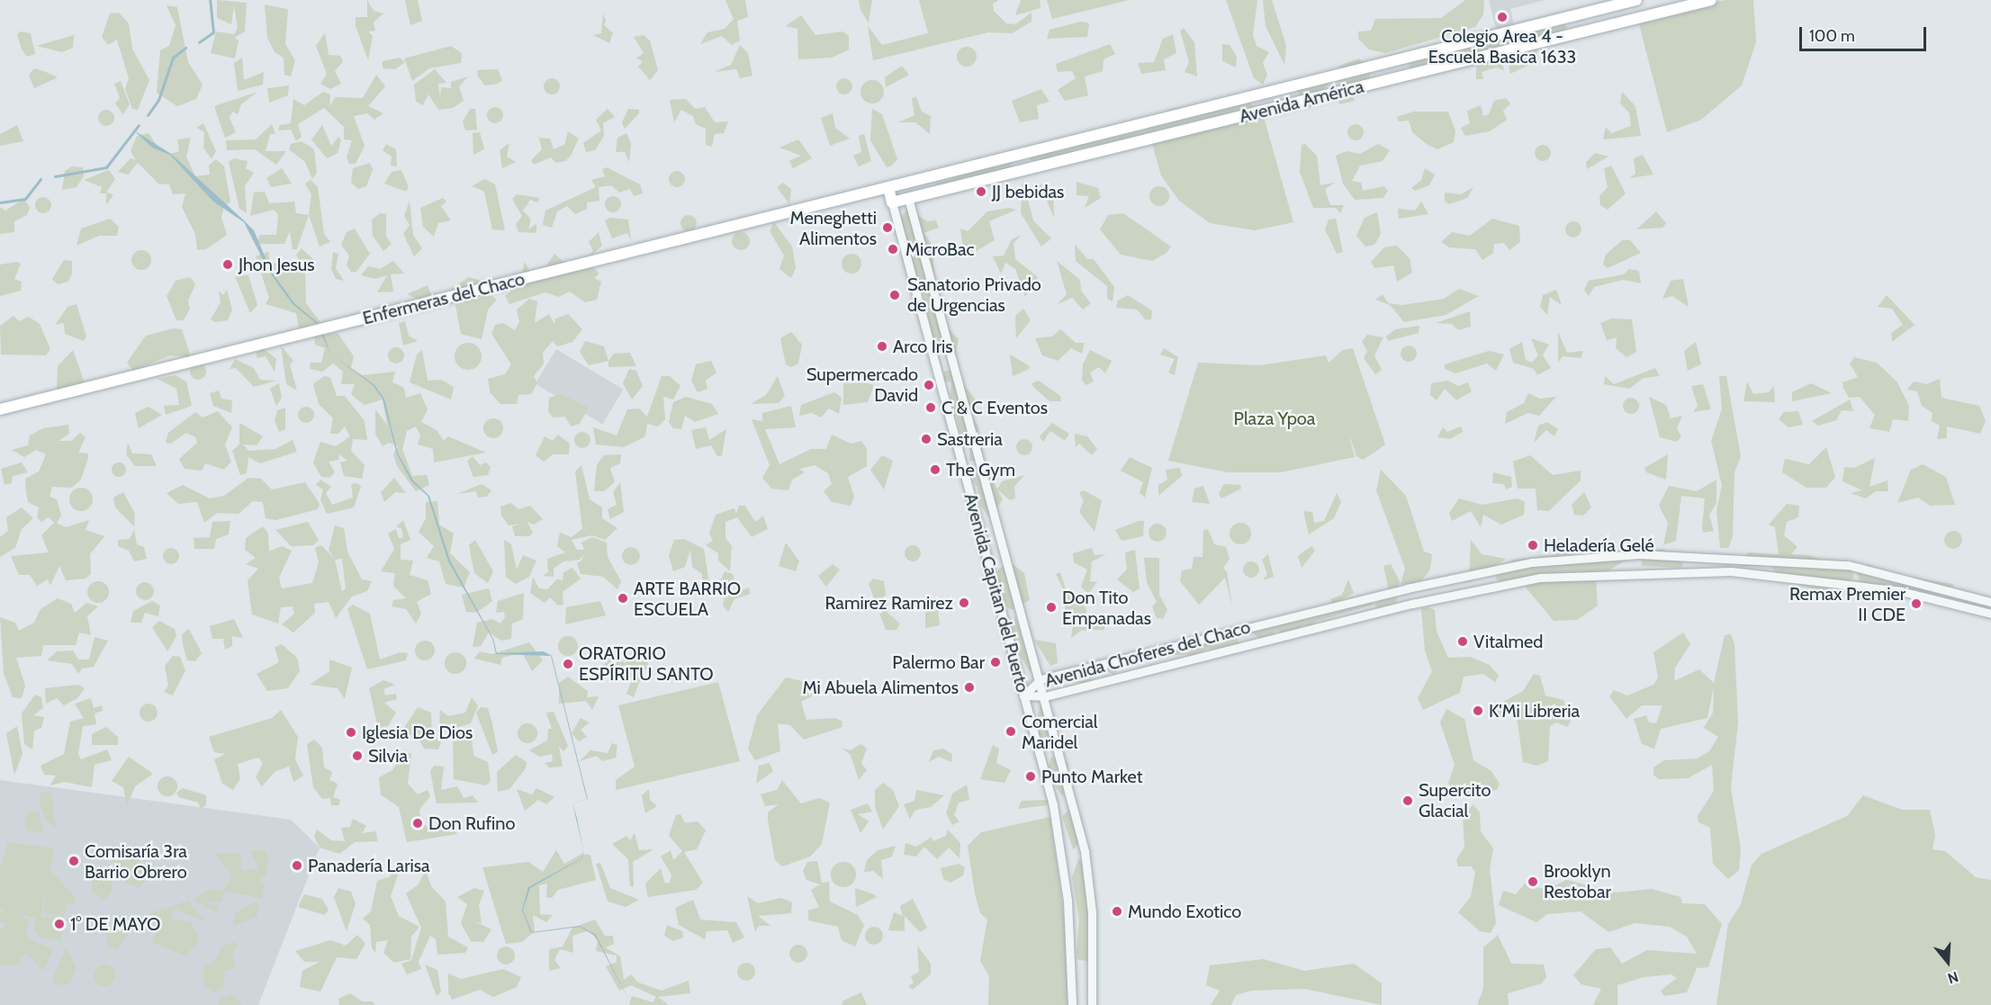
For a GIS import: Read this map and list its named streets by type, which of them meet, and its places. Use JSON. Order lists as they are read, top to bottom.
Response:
{
  "streets": {
    "main road": ["Avenida América", "Enfermeras del Chaco", "Avenida Capitan del Puerto"],
    "street": ["Avenida Choferes del Chaco"]
  },
  "crossings": [
    ["Avenida América", "Enfermeras del Chaco"],
    ["Avenida América", "Avenida Capitan del Puerto"],
    ["Enfermeras del Chaco", "Avenida Capitan del Puerto"],
    ["Avenida Capitan del Puerto", "Avenida Choferes del Chaco"]
  ],
  "parks": ["Plaza Ypoa"],
  "places": [
    "Colegio Area 4 - Escuela Basica 1633",
    "JJ bebidas",
    "Meneghetti Alimentos",
    "MicroBac",
    "Jhon Jesus",
    "Sanatorio Privado de Urgencias",
    "Arco Iris",
    "Supermercado David",
    "C & C Eventos",
    "Sastreria",
    "The Gym",
    "Heladería Gelé",
    "ARTE BARRIO ESCUELA",
    "Ramirez Ramirez",
    "Remax Premier II CDE",
    "Don Tito Empanadas",
    "Vitalmed",
    "Palermo Bar",
    "ORATORIO ESPÍRITU SANTO",
    "Mi Abuela Alimentos",
    "K'Mi Libreria",
    "Comercial Maridel",
    "Iglesia De Dios",
    "Silvia",
    "Punto Market",
    "Supercito Glacial",
    "Don Rufino",
    "Comisaría 3ra Barrio Obrero",
    "Panadería Larisa",
    "Brooklyn Restobar",
    "Mundo Exotico",
    "1° DE MAYO"
  ],
  "scale_bar": "100 m",
  "north": "bottom"
}
